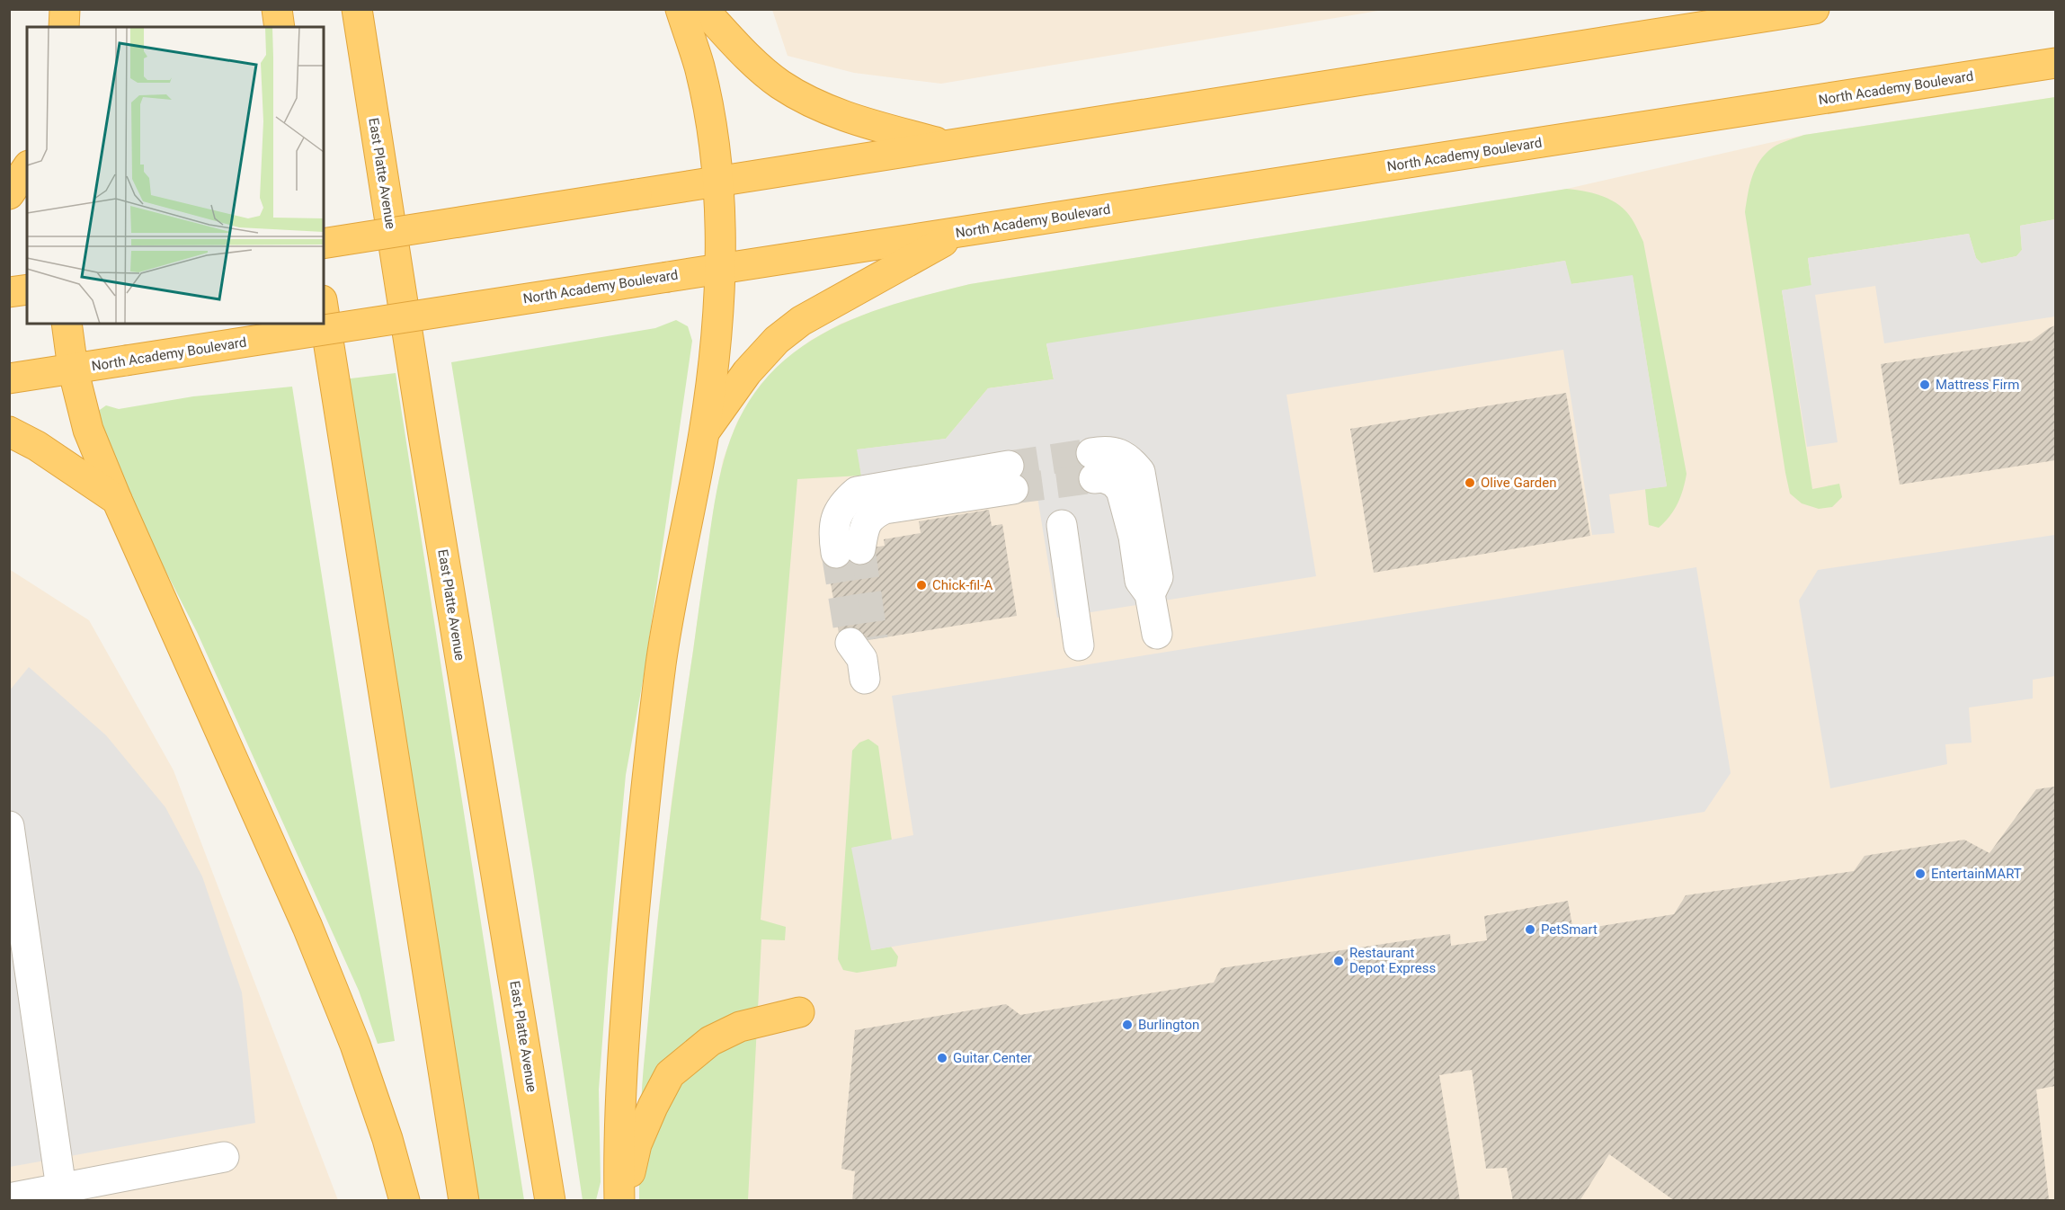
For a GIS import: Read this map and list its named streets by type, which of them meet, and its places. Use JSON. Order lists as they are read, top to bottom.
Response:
{
  "streets": {
    "highway": ["North Academy Boulevard", "East Platte Avenue"]
  },
  "places": [
    "Mattress Firm",
    "Olive Garden",
    "Chick-fil-A",
    "EntertainMART",
    "PetSmart",
    "Restaurant Depot Express",
    "Burlington",
    "Guitar Center"
  ]
}
